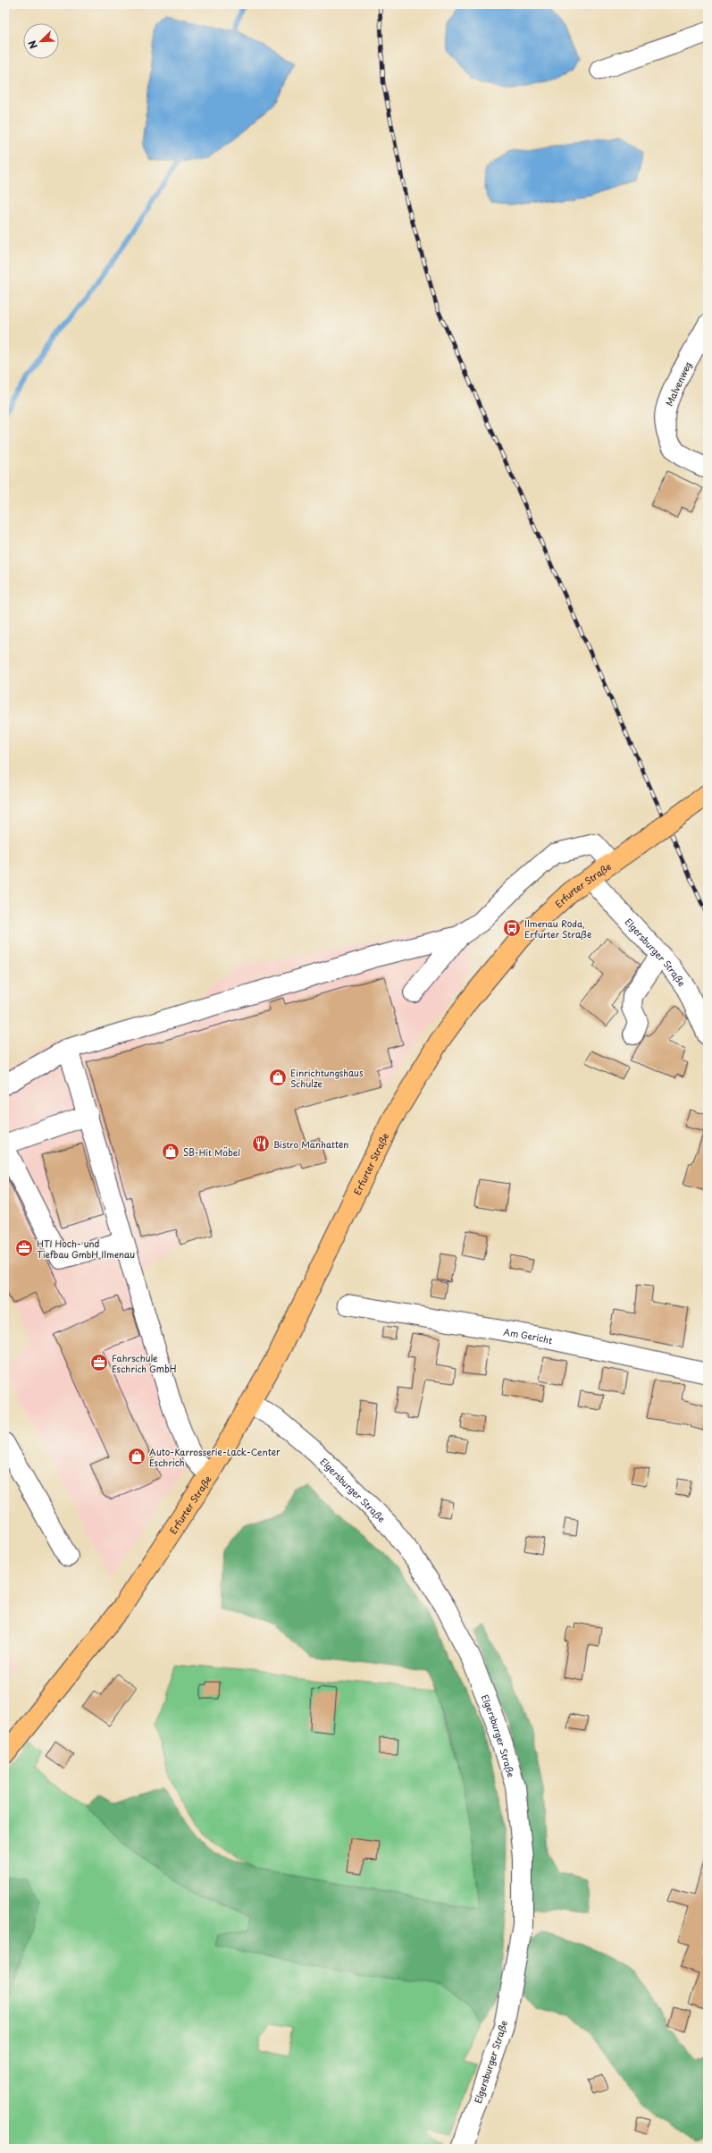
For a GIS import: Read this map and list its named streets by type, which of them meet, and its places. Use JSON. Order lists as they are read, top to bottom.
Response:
{
  "streets": {
    "main road": ["Erfurter Straße"],
    "street": ["Malvenweg", "Elgersburger Straße", "Am Gericht"]
  },
  "crossings": [
    ["Erfurter Straße", "Elgersburger Straße"]
  ],
  "places": {
    "bus stop": ["Ilmenau Roda, Erfurter Straße"],
    "shop": ["Einrichtungshaus Schulze", "SB-Hit Möbel", "Auto-Karrosserie-Lack-Center Eschrich"],
    "restaurant": ["Bistro Manhatten"],
    "office": ["HTI Hoch- und Tiefbau GmbH Ilmenau", "Fahrschule Eschrich GmbH"]
  },
  "north": "bottom left"
}
